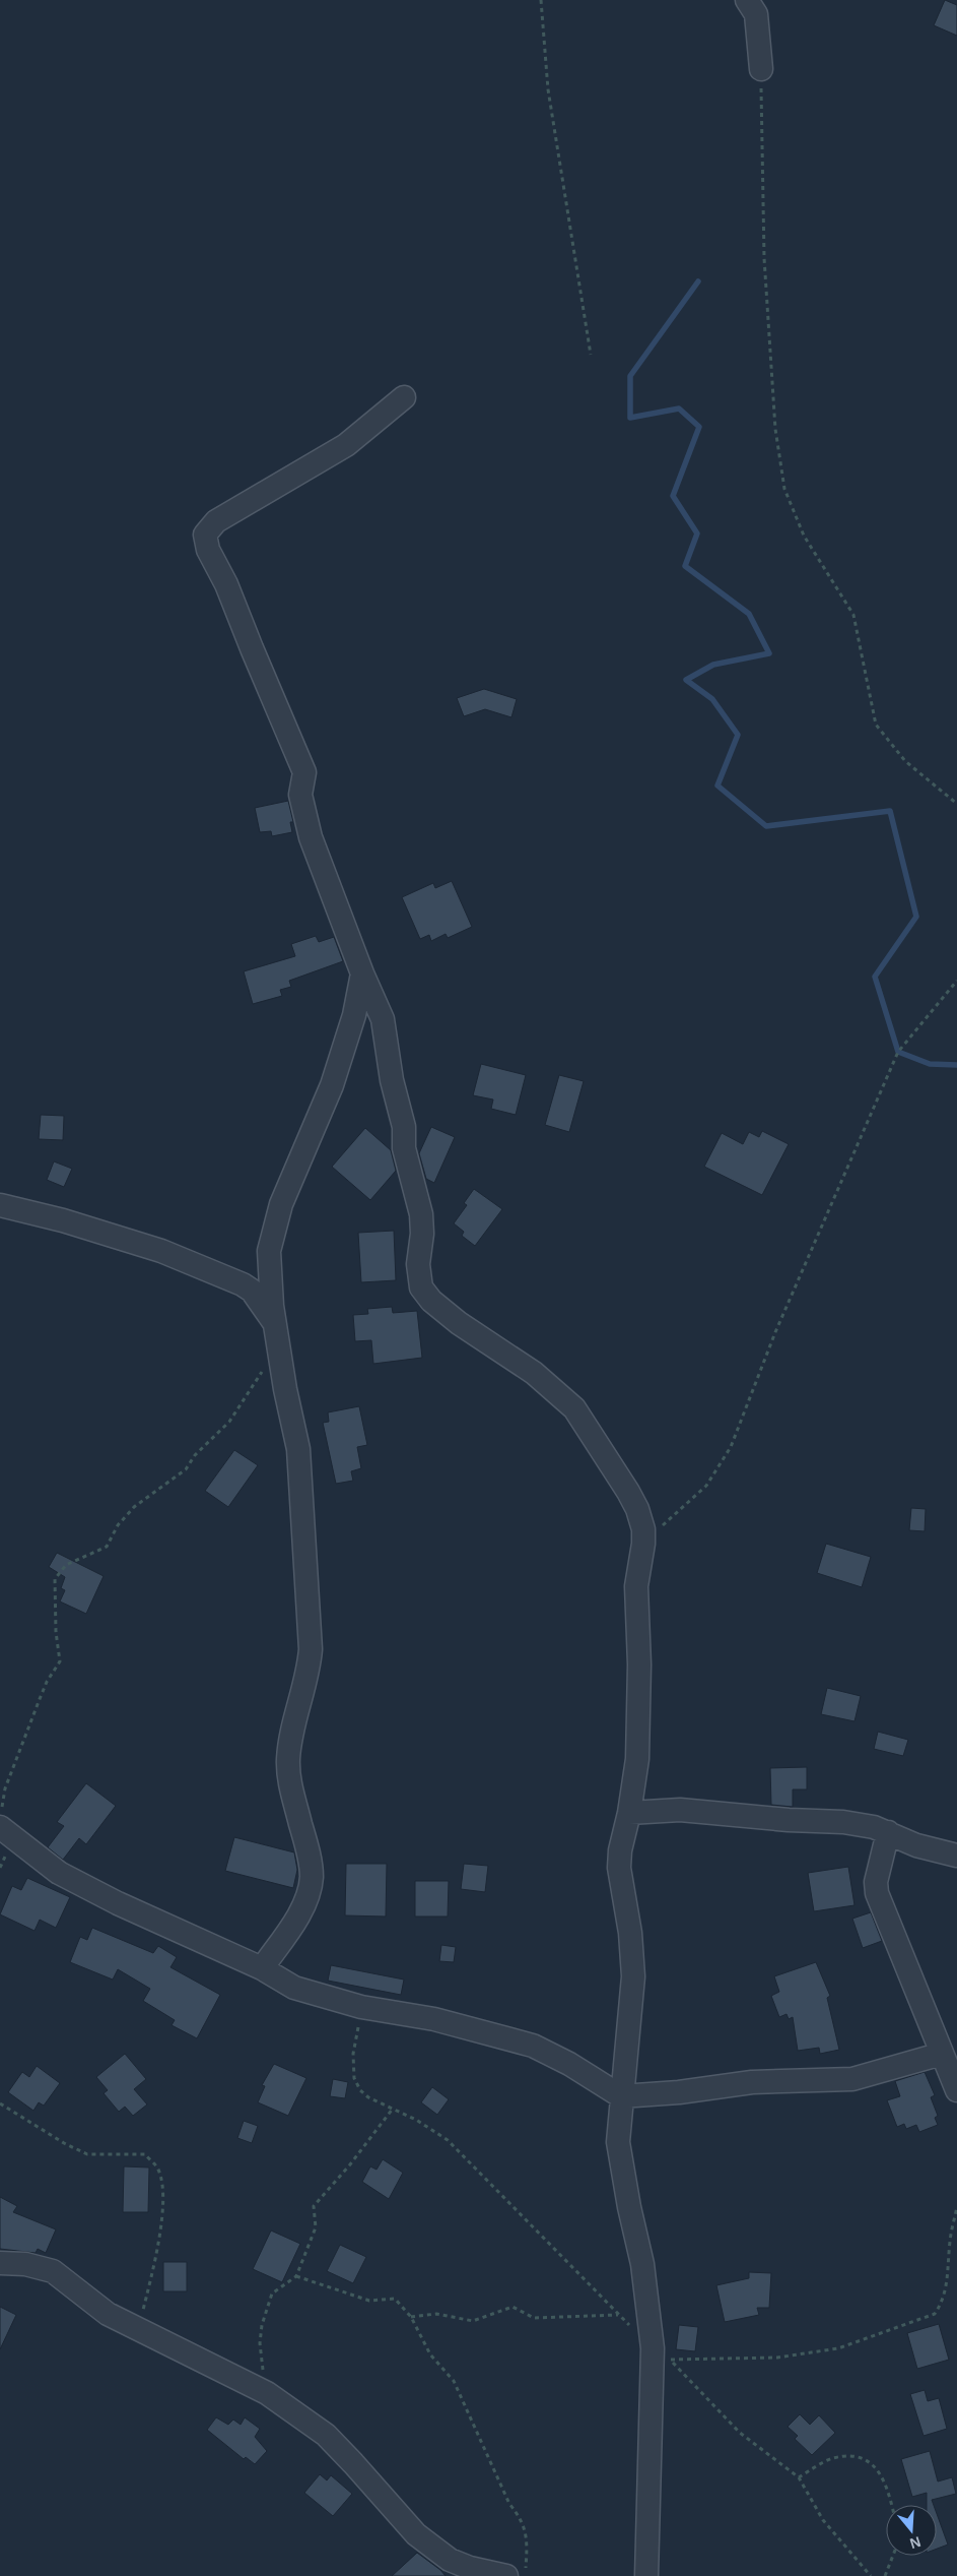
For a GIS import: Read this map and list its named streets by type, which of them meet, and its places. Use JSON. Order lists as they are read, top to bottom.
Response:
{
  "north": "bottom"
}
